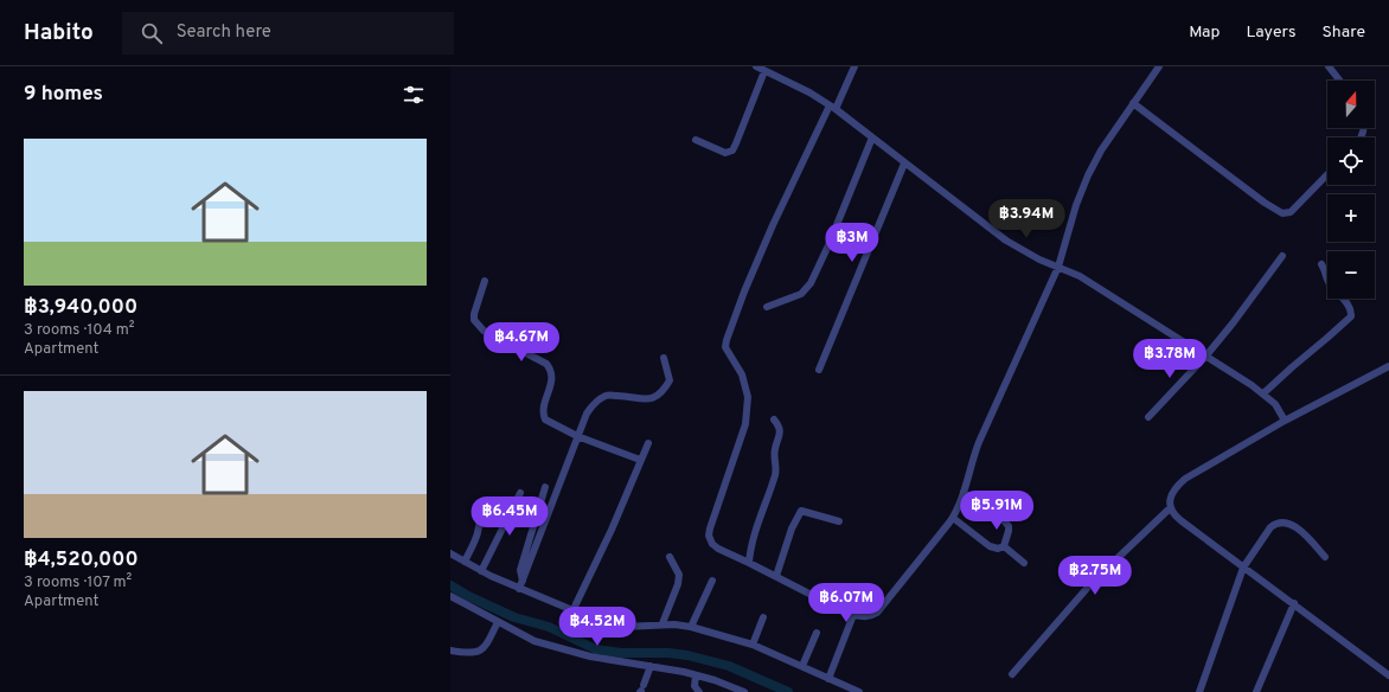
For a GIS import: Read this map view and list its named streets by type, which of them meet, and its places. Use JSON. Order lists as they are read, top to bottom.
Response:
{
  "north": "top",
  "page": {
    "header": "Habito",
    "search": "Search here",
    "nav": ["Map", "Layers", "Share"],
    "heading": "9 homes",
    "map_buttons": ["+", "−"],
    "list": [
      {
        "name": "฿3,940,000",
        "note": "3 rooms · 104 m² · Apartment"
      },
      {
        "name": "฿4,520,000",
        "note": "3 rooms · 107 m² · Apartment"
      }
    ],
    "price": [
      "฿3.94M",
      "฿3M",
      "฿4.67M",
      "฿3.78M",
      "฿5.91M",
      "฿6.45M",
      "฿2.75M",
      "฿6.07M",
      "฿4.52M"
    ]
  }
}
